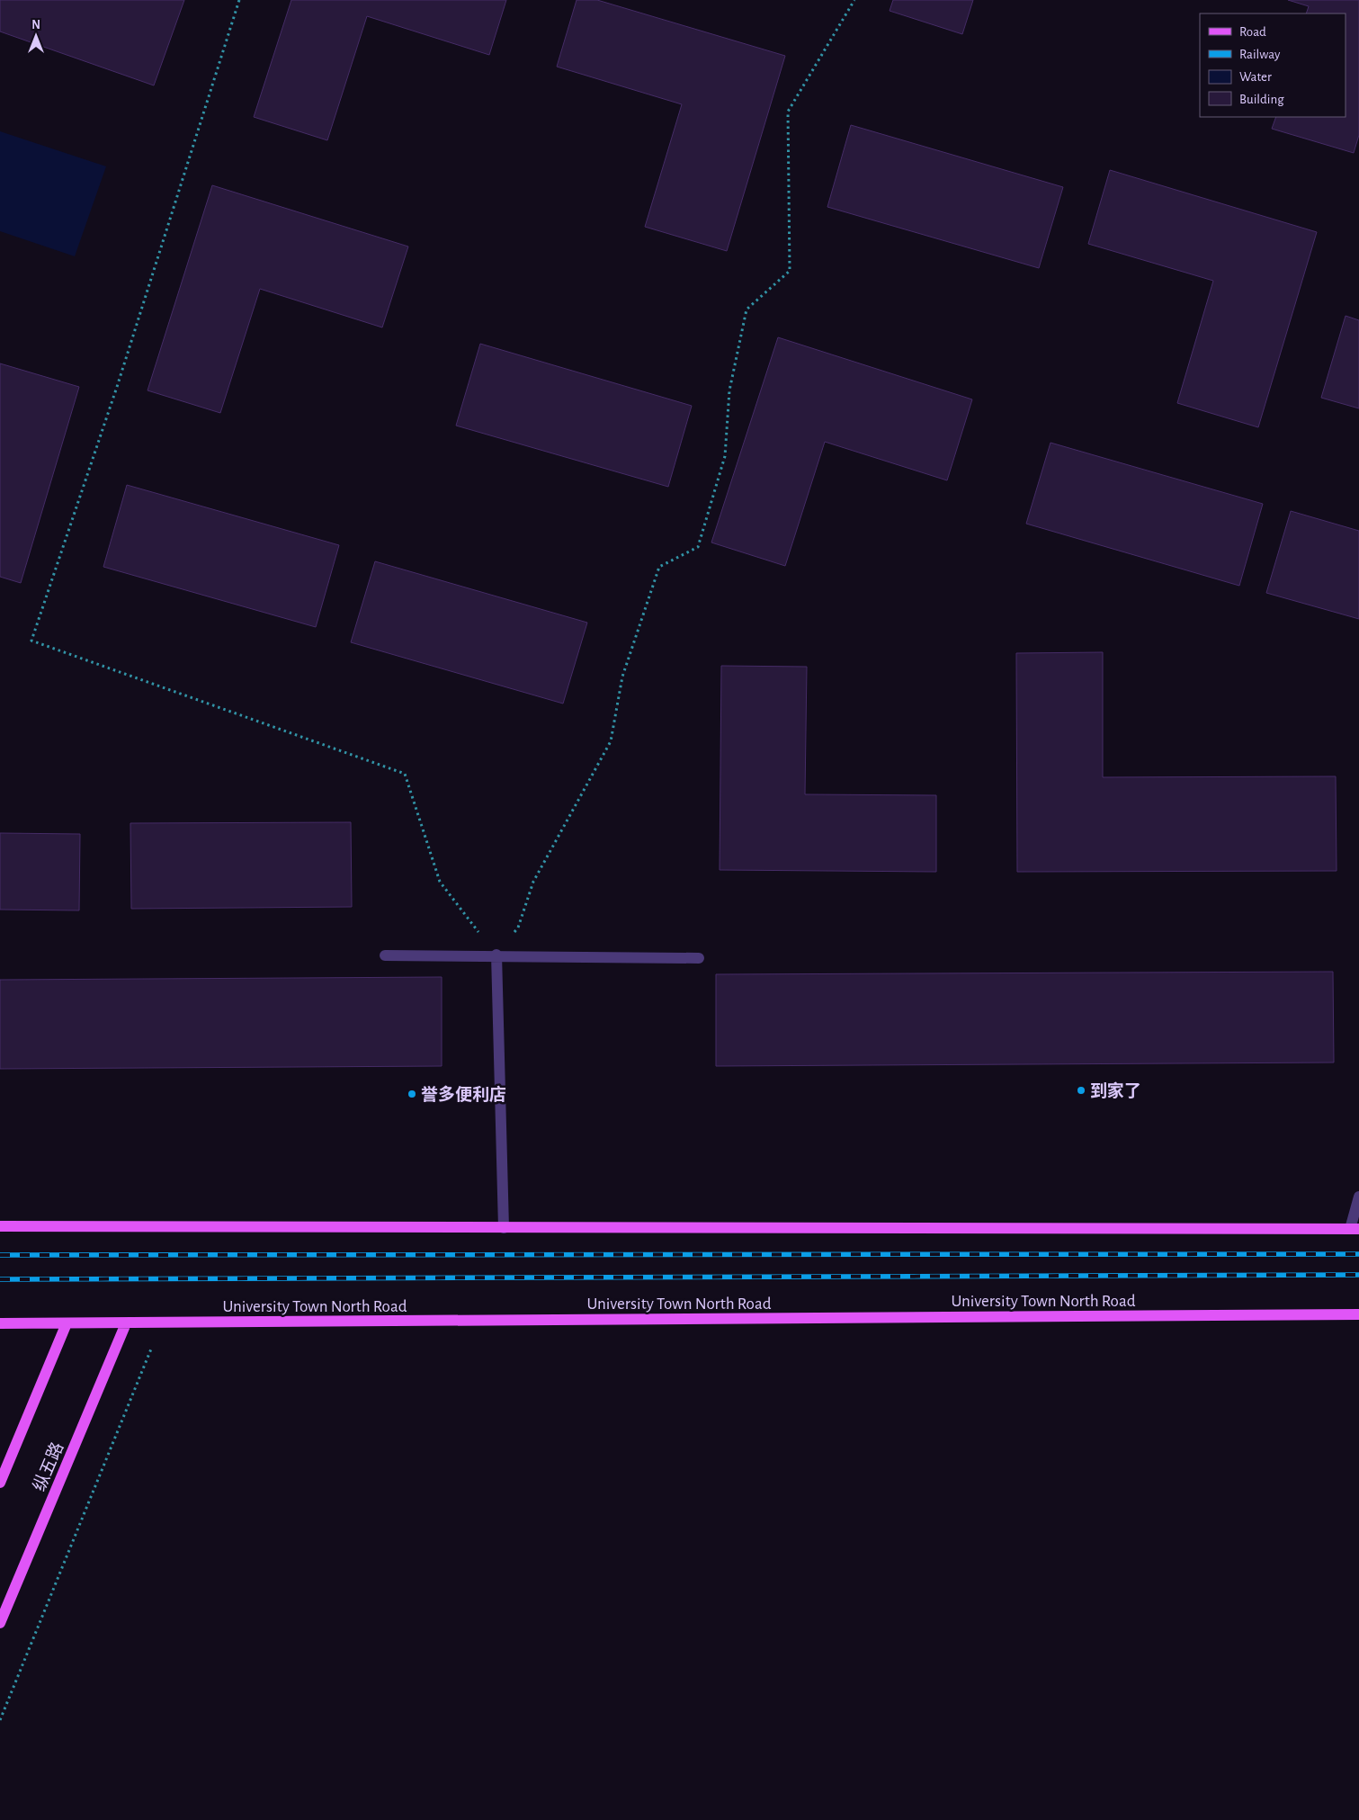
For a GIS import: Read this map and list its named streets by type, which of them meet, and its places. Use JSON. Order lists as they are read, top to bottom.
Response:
{
  "streets": {
    "main road": ["University Town North Road", "纵五路"]
  },
  "crossings": [
    ["University Town North Road", "纵五路"]
  ],
  "places": ["到家了", "誉多便利店"],
  "legend": [
    "Road",
    "Railway",
    "Water",
    "Building"
  ],
  "north": "top"
}
